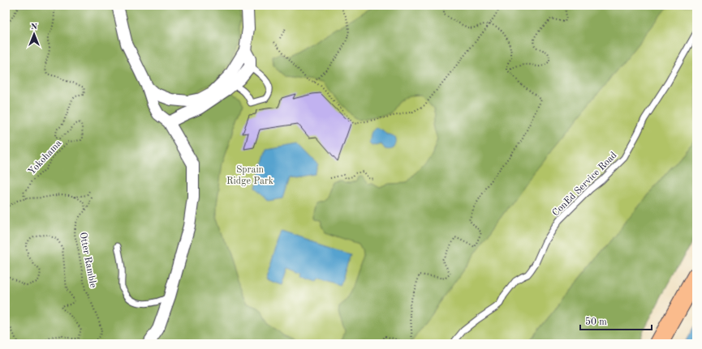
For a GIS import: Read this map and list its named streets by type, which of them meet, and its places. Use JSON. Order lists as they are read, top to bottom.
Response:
{
  "streets": {
    "lane": ["ConEd Service Road"],
    "path": ["Yokohama", "Otter Ramble"]
  },
  "parks": ["Sprain Ridge Park"],
  "scale_bar": "50 m",
  "north": "top"
}
